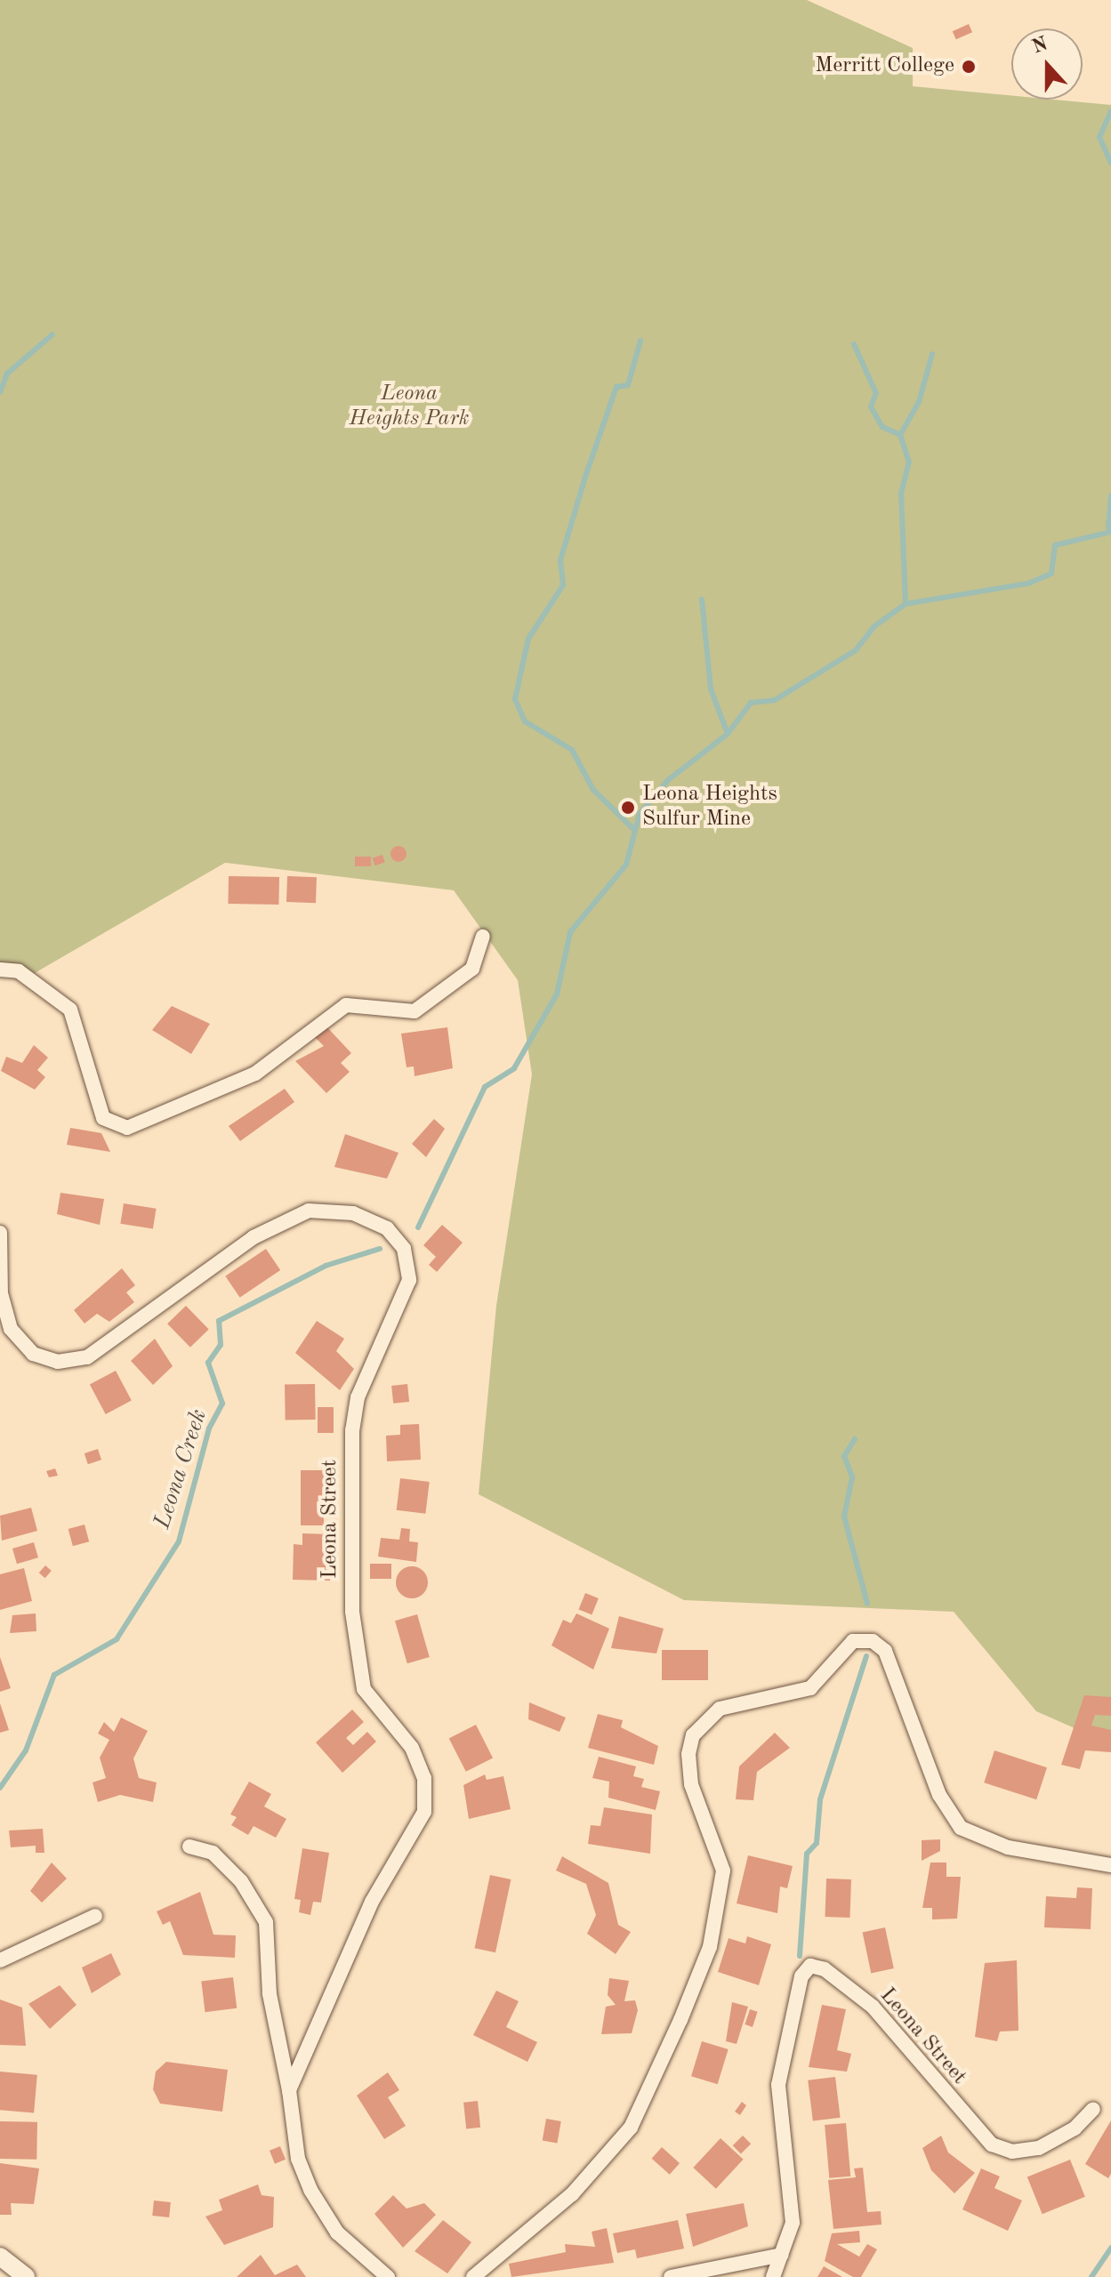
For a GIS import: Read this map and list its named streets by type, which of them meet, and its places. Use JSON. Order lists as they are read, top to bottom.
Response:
{
  "streets": {
    "street": ["Leona Street"]
  },
  "water": ["Leona Creek"],
  "parks": ["Leona Heights Park"],
  "places": ["Merritt College", "Leona Heights Sulfur Mine"],
  "north": "top"
}
